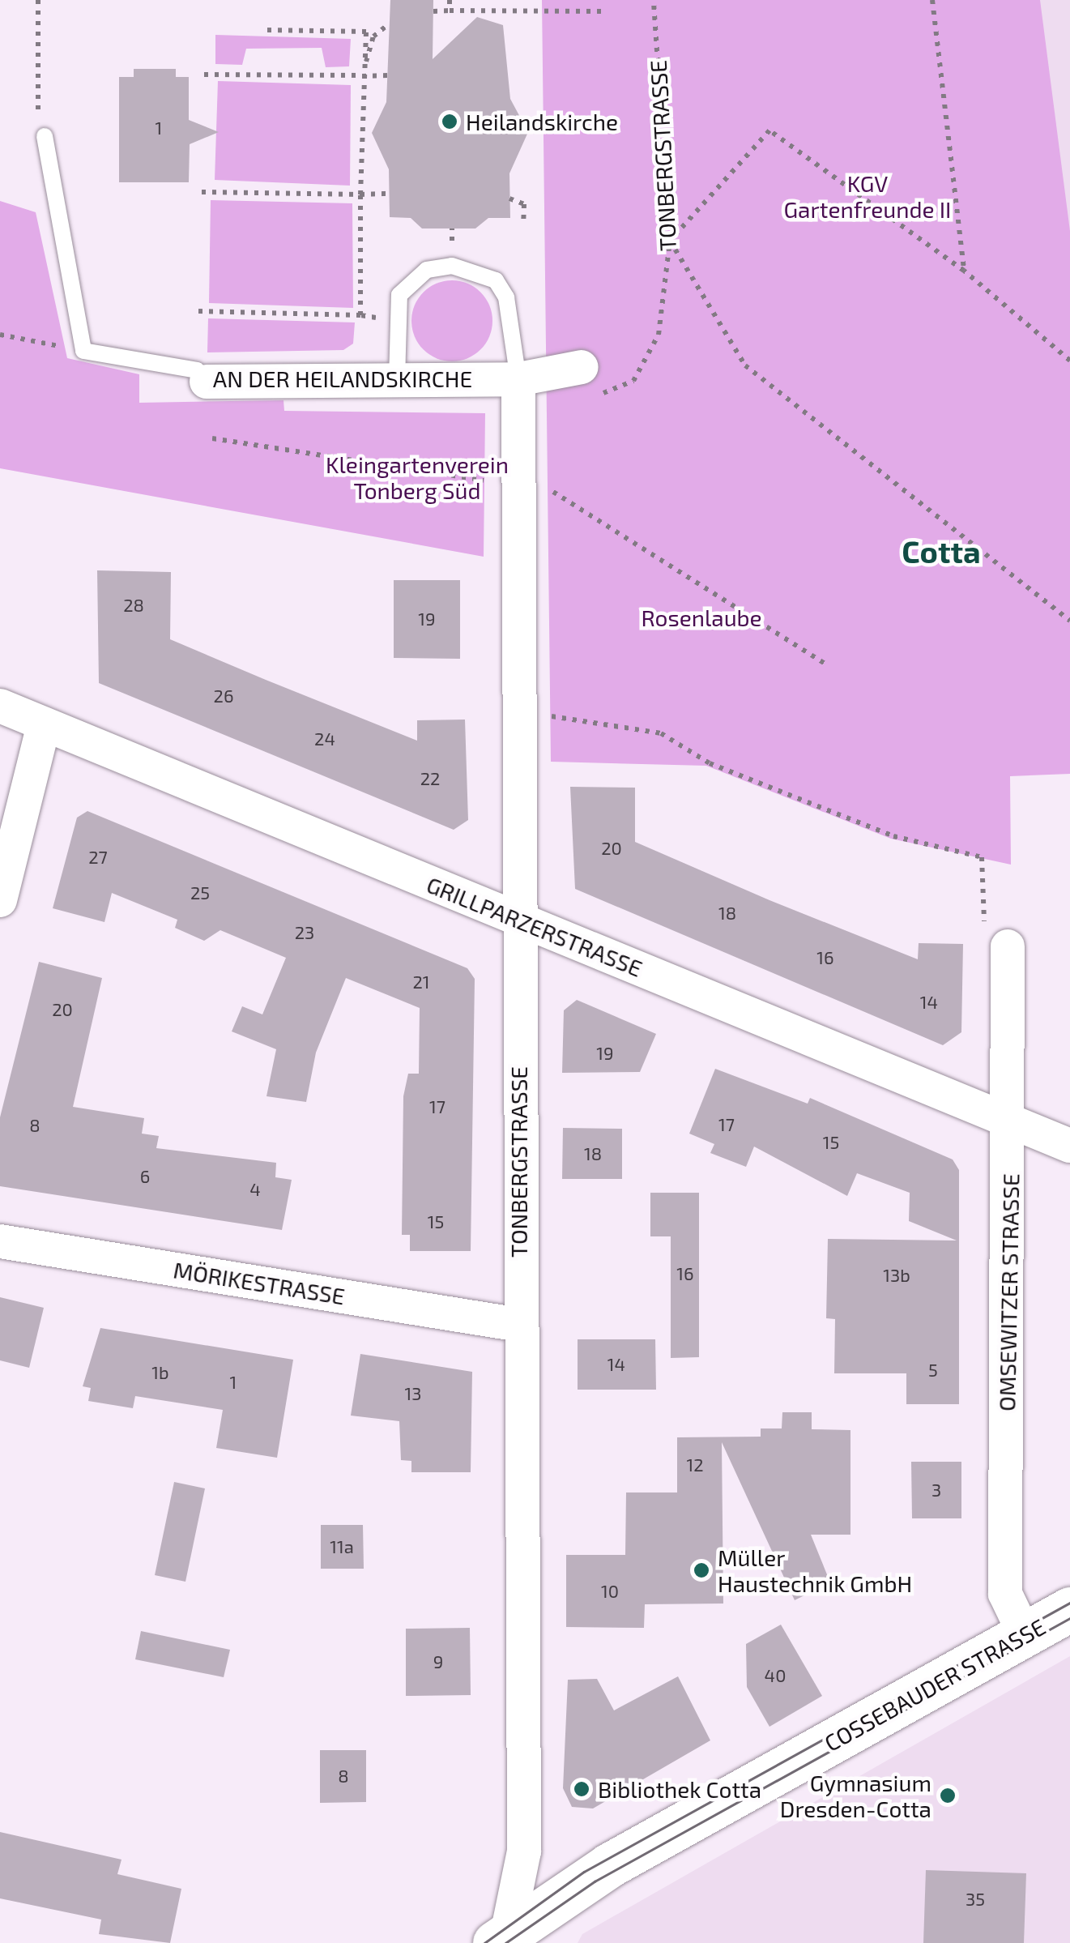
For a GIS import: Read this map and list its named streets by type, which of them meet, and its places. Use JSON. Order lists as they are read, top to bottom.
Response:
{
  "streets": {
    "main road": ["COSSEBAUDER STRASSE"],
    "street": [
      "TONBERGSTRASSE",
      "AN DER HEILANDSKIRCHE",
      "GRILLPARZERSTRASSE",
      "MÖRIKESTRASSE",
      "OMSEWITZER STRASSE"
    ]
  },
  "crossings": [
    ["TONBERGSTRASSE", "AN DER HEILANDSKIRCHE"],
    ["TONBERGSTRASSE", "GRILLPARZERSTRASSE"],
    ["TONBERGSTRASSE", "MÖRIKESTRASSE"],
    ["TONBERGSTRASSE", "COSSEBAUDER STRASSE"],
    ["GRILLPARZERSTRASSE", "OMSEWITZER STRASSE"],
    ["OMSEWITZER STRASSE", "COSSEBAUDER STRASSE"]
  ],
  "districts": ["Cotta"],
  "parks": ["KGV Gartenfreunde II", "Kleingartenverein Tonberg Süd", "Rosenlaube"],
  "places": [
    "Heilandskirche",
    "Müller Haustechnik GmbH",
    "Bibliothek Cotta",
    "Gymnasium Dresden-Cotta"
  ],
  "house_numbers": [
    "1",
    "28",
    "19",
    "26",
    "24",
    "22",
    "20",
    "27",
    "25",
    "18",
    "23",
    "16",
    "21",
    "14",
    "20",
    "19",
    "17",
    "17",
    "8",
    "15",
    "18",
    "6",
    "4",
    "15",
    "16",
    "13b",
    "14",
    "5",
    "1b",
    "1",
    "13",
    "12",
    "3",
    "11a",
    "10",
    "9",
    "40",
    "8",
    "35"
  ]
}
